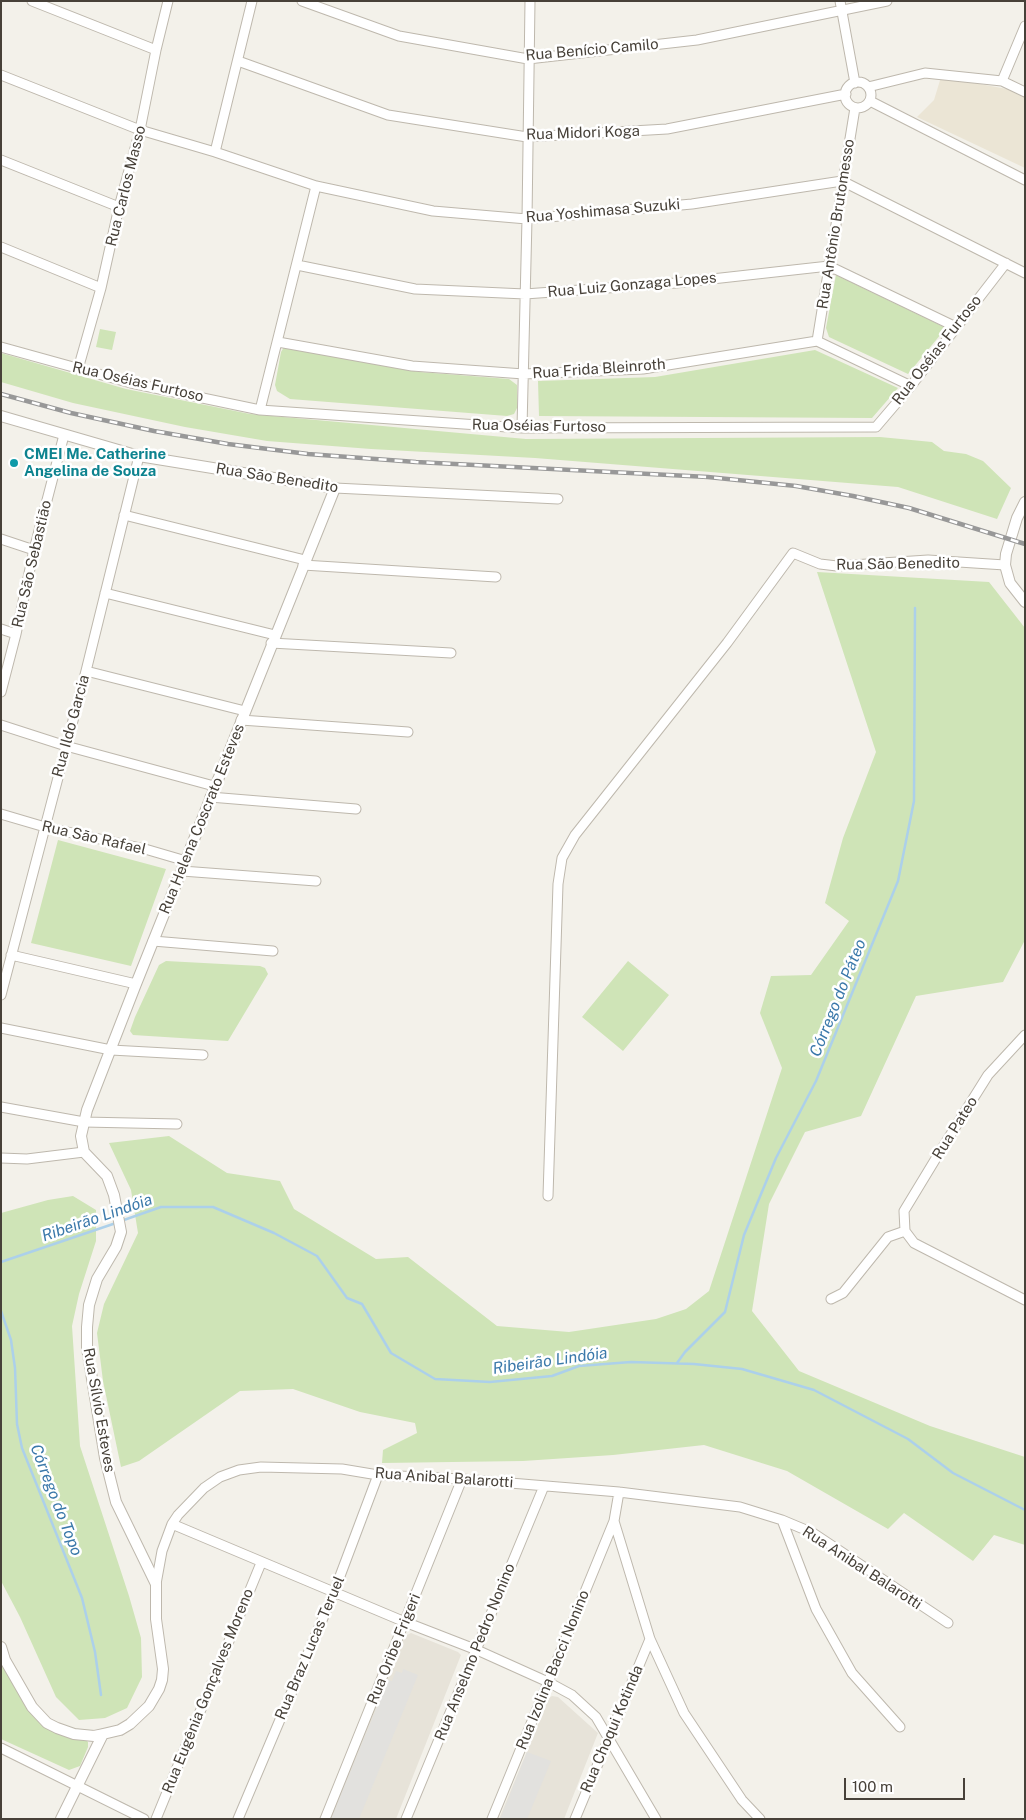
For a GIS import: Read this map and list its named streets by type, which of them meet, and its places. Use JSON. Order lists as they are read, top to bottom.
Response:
{
  "streets": {
    "street": [
      "Rua Benício Camilo",
      "Rua Midori Koga",
      "Rua Carlos Masso",
      "Rua Yoshimasa Suzuki",
      "Rua Antônio Brutomesso",
      "Rua Luiz Gonzaga Lopes",
      "Rua Oséias Furtoso",
      "Rua Frida Bleinroth",
      "Rua São Benedito",
      "Rua São Sebastião",
      "Rua Ildo Garcia",
      "Rua Helena Coscrato Esteves",
      "Rua São Rafael",
      "Rua Pateo",
      "Rua Sílvio Esteves",
      "Rua Anibal Balarotti",
      "Rua Braz Lucas Teruel",
      "Rua Oribe Frigeri",
      "Rua Anselmo Pedro Nonino",
      "Rua Izolina Bacci Nonino",
      "Rua Eugênia Gonçalves Moreno",
      "Rua Choqui Kotinda"
    ]
  },
  "crossings": [
    ["Rua Midori Koga", "Rua Antônio Brutomesso"],
    ["Rua Carlos Masso", "Rua Yoshimasa Suzuki"],
    ["Rua Carlos Masso", "Rua Oséias Furtoso"],
    ["Rua Yoshimasa Suzuki", "Rua Antônio Brutomesso"],
    ["Rua Antônio Brutomesso", "Rua Luiz Gonzaga Lopes"],
    ["Rua Antônio Brutomesso", "Rua Frida Bleinroth"],
    ["Rua São Benedito", "Rua São Sebastião"],
    ["Rua São Benedito", "Rua Ildo Garcia"],
    ["Rua São Benedito", "Rua Helena Coscrato Esteves"],
    ["Rua Ildo Garcia", "Rua São Rafael"],
    ["Rua Helena Coscrato Esteves", "Rua São Rafael"],
    ["Rua Helena Coscrato Esteves", "Rua Sílvio Esteves"],
    ["Rua Sílvio Esteves", "Rua Anibal Balarotti"],
    ["Rua Anibal Balarotti", "Rua Braz Lucas Teruel"],
    ["Rua Anibal Balarotti", "Rua Oribe Frigeri"],
    ["Rua Anibal Balarotti", "Rua Anselmo Pedro Nonino"],
    ["Rua Anibal Balarotti", "Rua Izolina Bacci Nonino"]
  ],
  "water": ["Córrego do Páteo", "Ribeirão Lindóia", "Córrego do Topo"],
  "places": ["CMEI Me. Catherine Angelina de Souza"],
  "scale_bar": "100 m"
}
